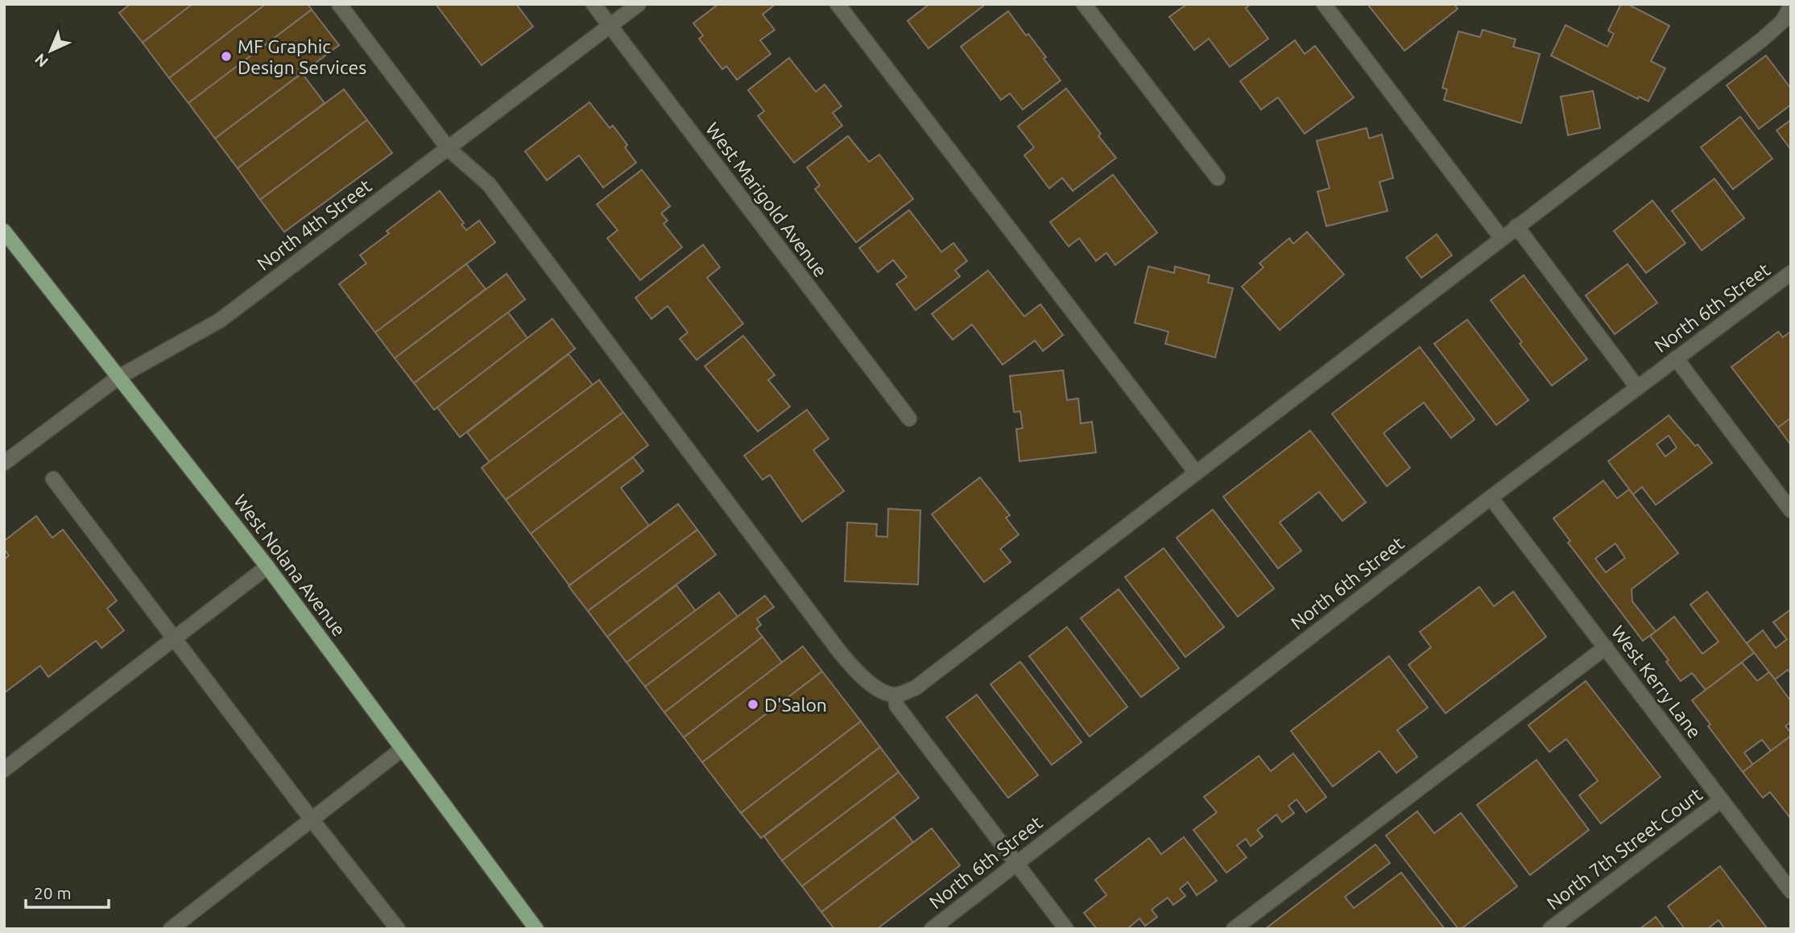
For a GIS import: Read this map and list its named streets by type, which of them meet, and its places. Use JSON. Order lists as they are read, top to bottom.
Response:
{
  "streets": {
    "main road": ["West Nolana Avenue"],
    "street": [
      "West Marigold Avenue",
      "North 4th Street",
      "North 6th Street",
      "West Kerry Lane",
      "North 7th Street Court"
    ]
  },
  "crossings": [
    ["West Marigold Avenue", "North 4th Street"],
    ["North 4th Street", "West Nolana Avenue"],
    ["North 6th Street", "West Kerry Lane"],
    ["West Kerry Lane", "North 7th Street Court"]
  ],
  "places": ["MF Graphic Design Services", "D'Salon"],
  "scale_bar": "20 m",
  "north": "bottom left"
}
